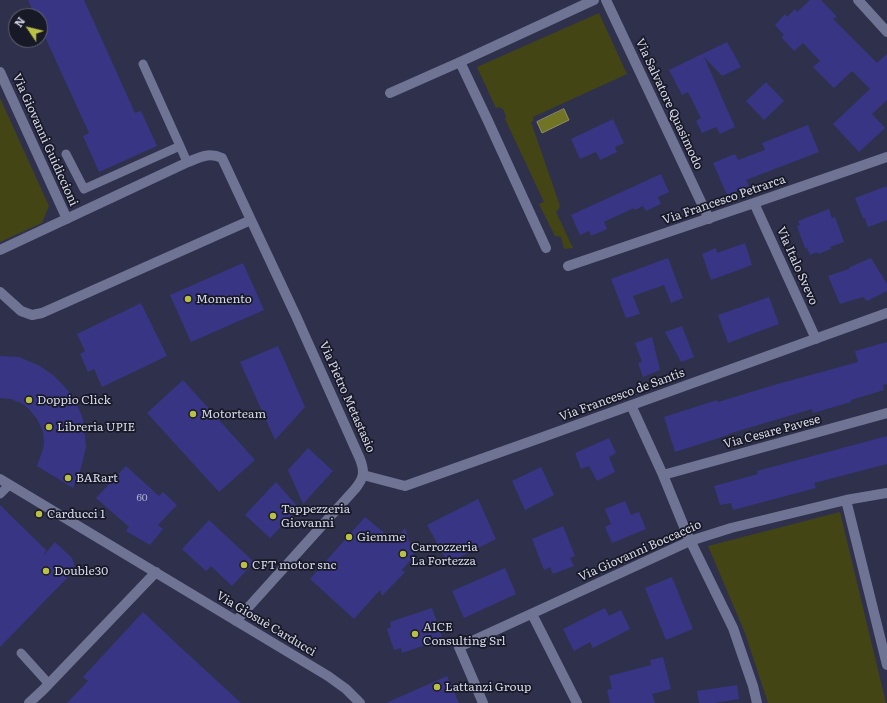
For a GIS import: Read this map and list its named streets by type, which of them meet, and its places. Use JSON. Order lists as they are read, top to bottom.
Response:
{
  "streets": {
    "street": [
      "Via Salvatore Quasimodo",
      "Via Giovanni Guidiccioni",
      "Via Francesco Petrarca",
      "Via Italo Svevo",
      "Via Francesco de Santis",
      "Via Pietro Metastasio",
      "Via Cesare Pavese",
      "Via Giovanni Boccaccio",
      "Via Giosuè Carducci"
    ]
  },
  "crossings": [
    ["Via Salvatore Quasimodo", "Via Francesco Petrarca"],
    ["Via Giovanni Guidiccioni", "Via Pietro Metastasio"],
    ["Via Francesco Petrarca", "Via Italo Svevo"],
    ["Via Italo Svevo", "Via Francesco de Santis"],
    ["Via Francesco de Santis", "Via Pietro Metastasio"]
  ],
  "places": [
    "Momento",
    "Doppio Click",
    "Motorteam",
    "Libreria UPIE",
    "BARart",
    "Carducci 1",
    "Tappezzeria Giovanni",
    "Giemme",
    "Carrozzeria La Fortezza",
    "CFT motor snc",
    "Double30",
    "AICE Consulting Srl",
    "Lattanzi Group"
  ],
  "house_numbers": ["60"],
  "north": "top left"
}
